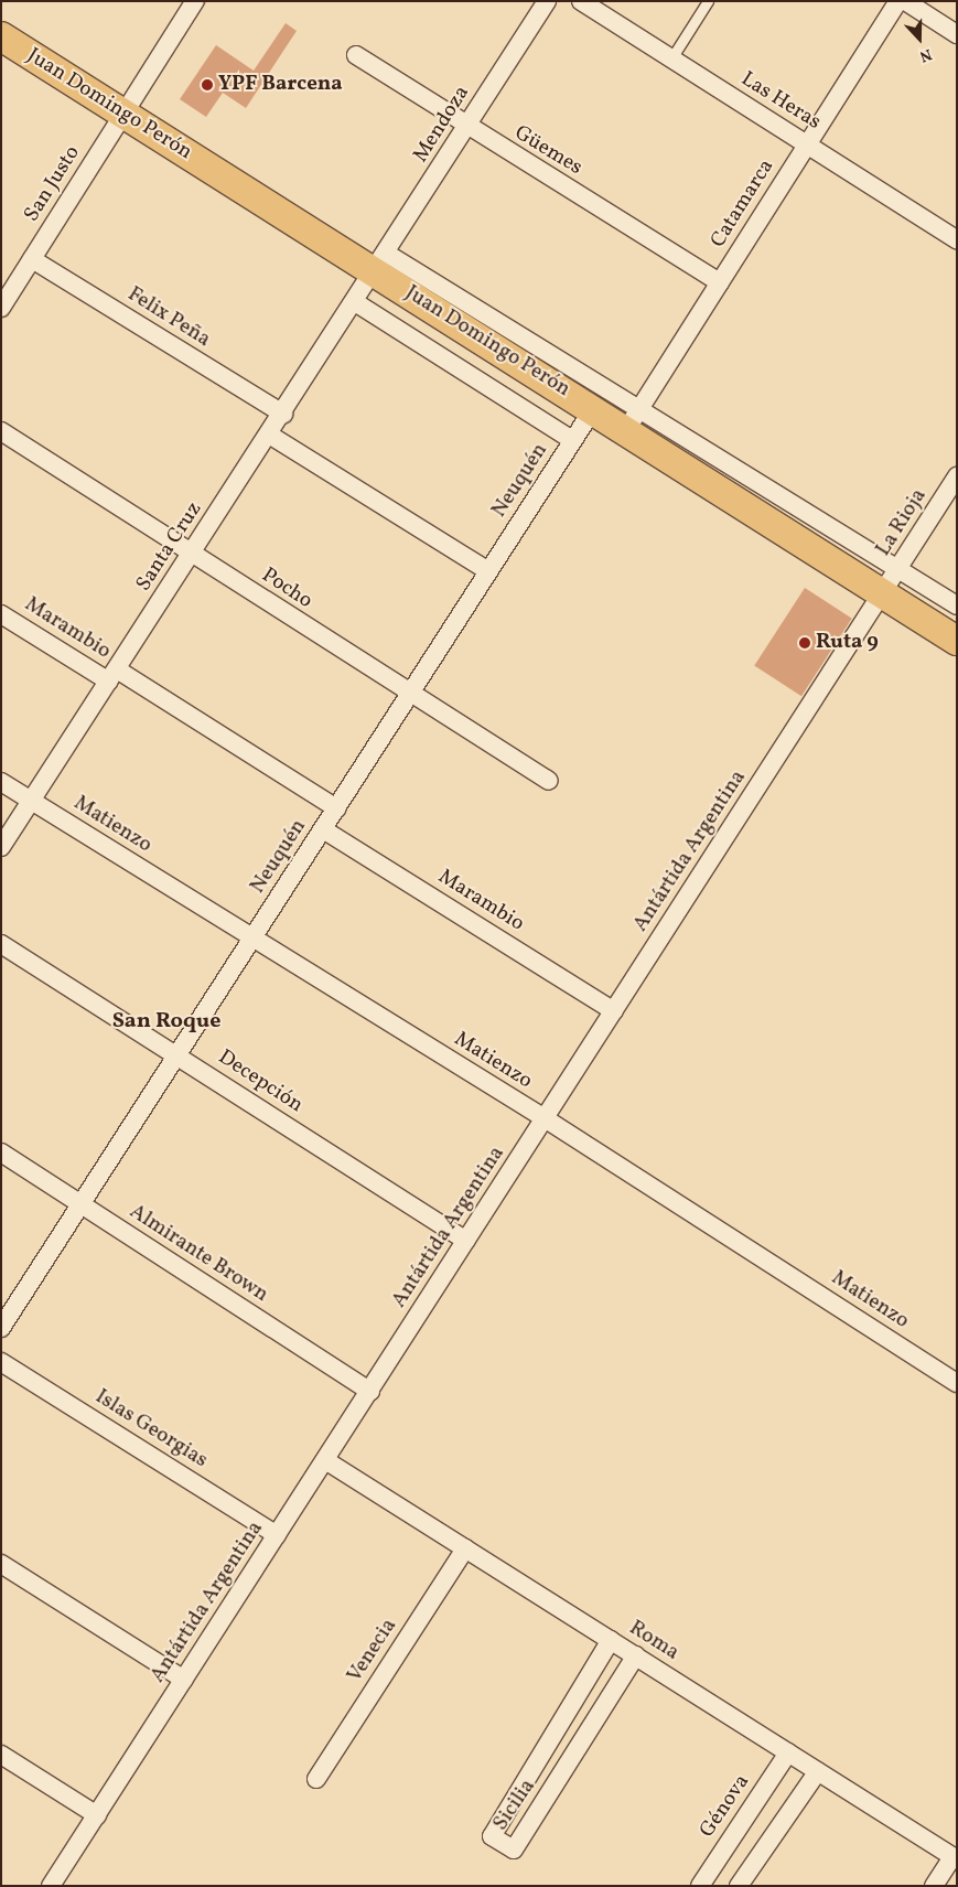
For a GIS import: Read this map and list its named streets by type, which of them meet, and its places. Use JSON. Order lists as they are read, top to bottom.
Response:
{
  "streets": {
    "main road": ["Juan Domingo Perón"],
    "street": [
      "Las Heras",
      "Mendoza",
      "Güemes",
      "San Justo",
      "Catamarca",
      "Felix Peña",
      "Neuquén",
      "La Rioja",
      "Santa Cruz",
      "Pocho",
      "Marambio",
      "Matienzo",
      "Antártida Argentina",
      "Decepción",
      "Almirante Brown",
      "Islas Georgias",
      "Roma",
      "Venecia",
      "Sicilia",
      "Génova"
    ]
  },
  "crossings": [
    ["Las Heras", "Catamarca"],
    ["Juan Domingo Perón", "Mendoza"],
    ["Juan Domingo Perón", "San Justo"],
    ["Juan Domingo Perón", "Catamarca"],
    ["Juan Domingo Perón", "Neuquén"],
    ["Juan Domingo Perón", "La Rioja"],
    ["Juan Domingo Perón", "Santa Cruz"],
    ["Juan Domingo Perón", "Antártida Argentina"],
    ["Mendoza", "Güemes"],
    ["Mendoza", "Santa Cruz"],
    ["Güemes", "Catamarca"],
    ["San Justo", "Felix Peña"],
    ["Felix Peña", "Santa Cruz"],
    ["Neuquén", "Pocho"],
    ["Neuquén", "Marambio"],
    ["Neuquén", "Matienzo"],
    ["Neuquén", "Decepción"],
    ["Neuquén", "Almirante Brown"],
    ["La Rioja", "Antártida Argentina"],
    ["Santa Cruz", "Pocho"],
    ["Santa Cruz", "Marambio"],
    ["Santa Cruz", "Matienzo"],
    ["Marambio", "Antártida Argentina"],
    ["Matienzo", "Antártida Argentina"],
    ["Antártida Argentina", "Decepción"],
    ["Antártida Argentina", "Almirante Brown"],
    ["Antártida Argentina", "Islas Georgias"],
    ["Antártida Argentina", "Roma"],
    ["Roma", "Venecia"],
    ["Roma", "Sicilia"],
    ["Roma", "Génova"]
  ],
  "districts": ["San Roque"],
  "places": ["YPF Barcena", "Ruta 9"],
  "north": "bottom"
}
